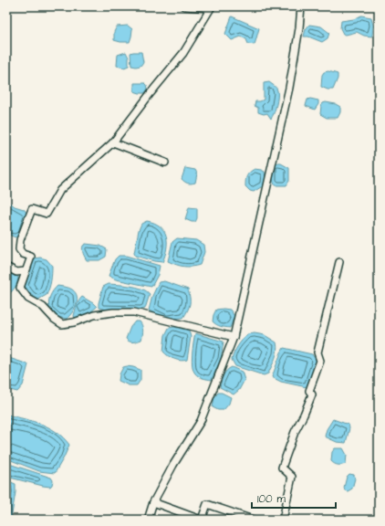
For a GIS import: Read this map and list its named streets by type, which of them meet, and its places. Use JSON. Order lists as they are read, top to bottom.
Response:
{
  "scale_bar": "100 m"
}
